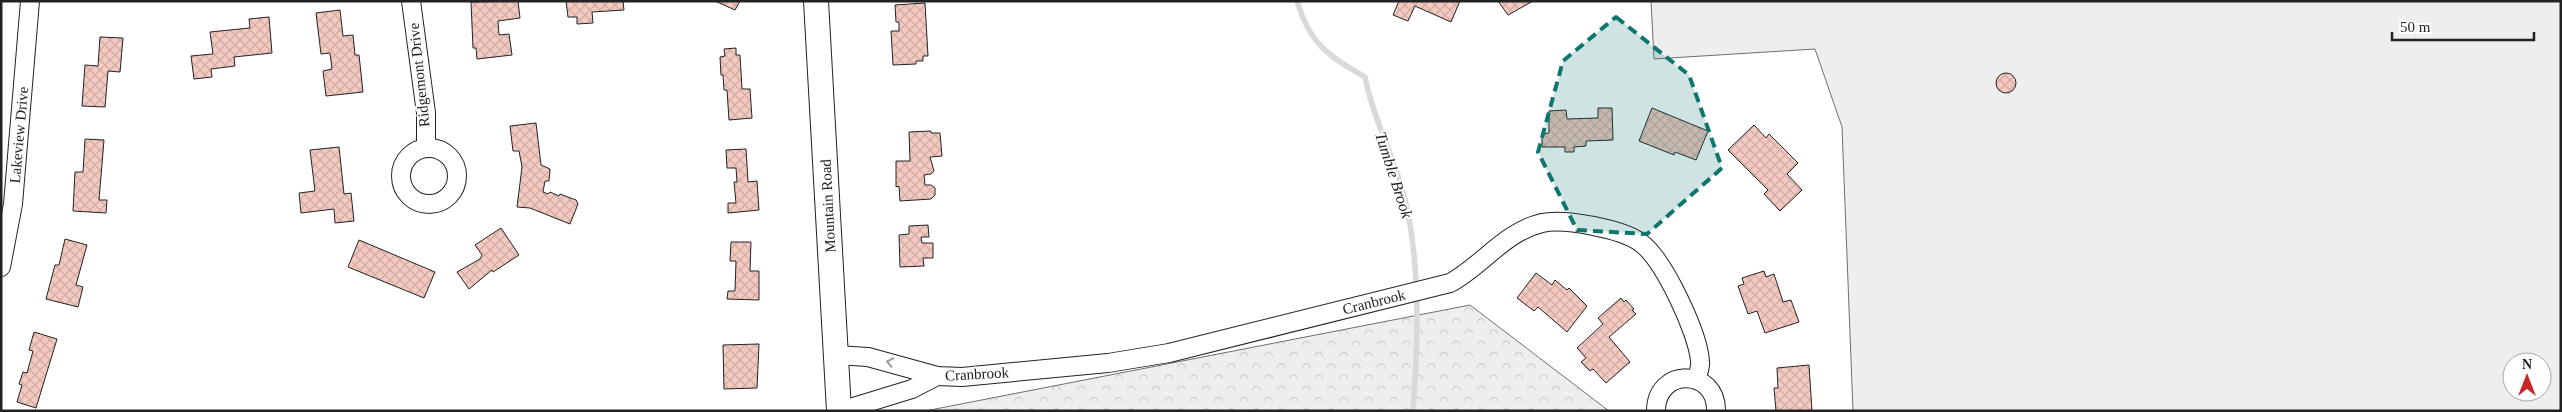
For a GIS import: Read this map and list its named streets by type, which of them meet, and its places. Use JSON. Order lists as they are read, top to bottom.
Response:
{
  "streets": {
    "main road": ["Mountain Road"],
    "street": ["Ridgemont Drive", "Lakeview Drive", "Cranbrook"]
  },
  "crossings": [
    ["Mountain Road", "Cranbrook"]
  ],
  "water": ["Tumble Brook"],
  "scale_bar": "50 m",
  "north": "top"
}
